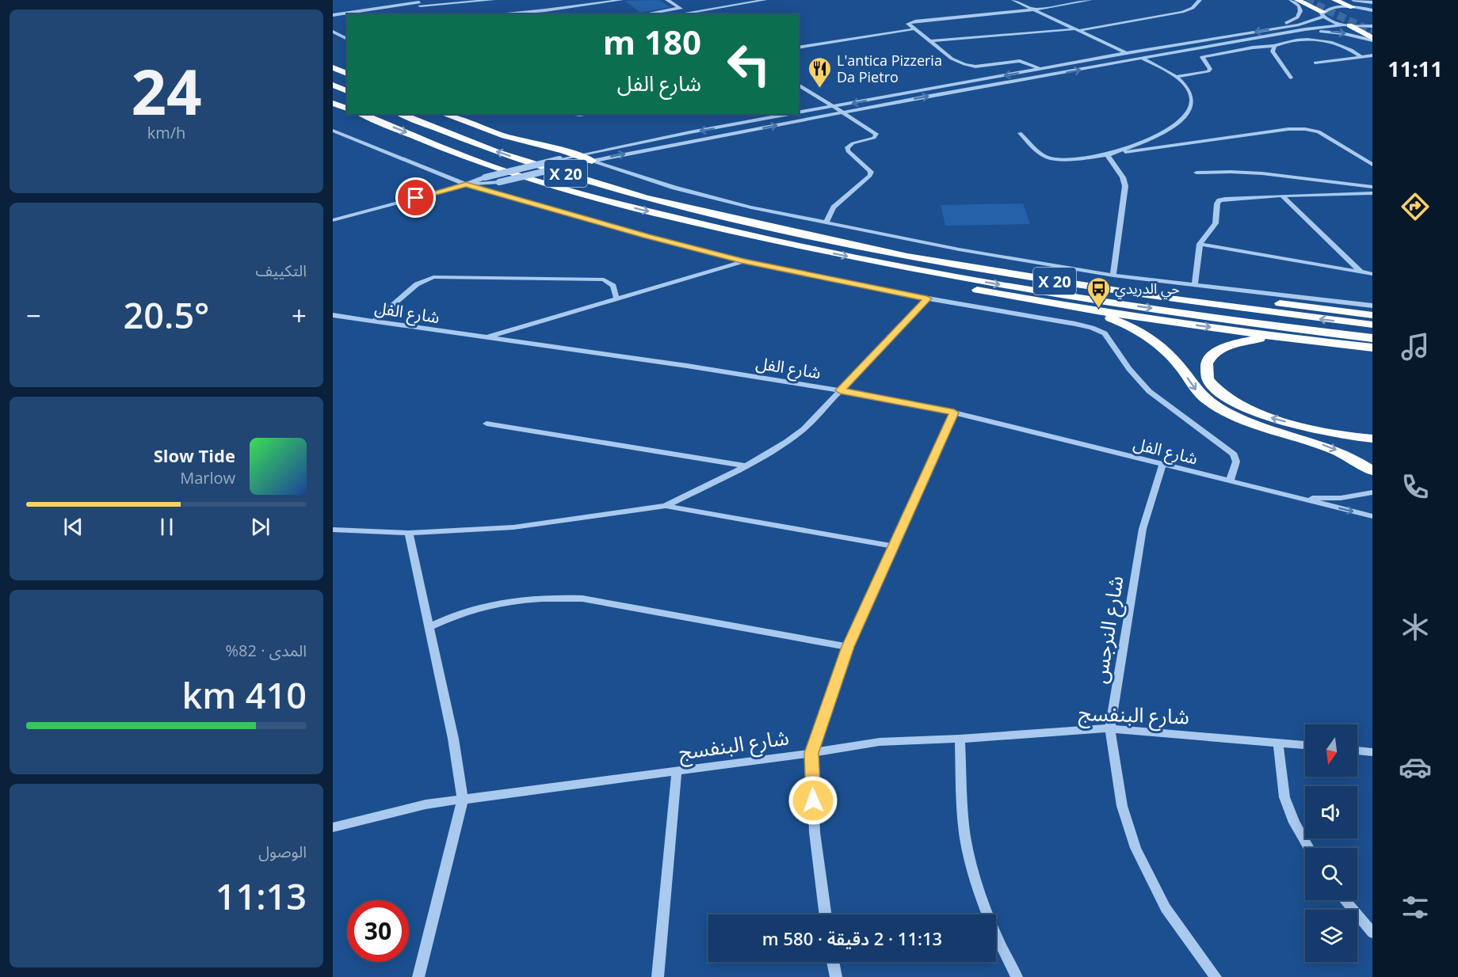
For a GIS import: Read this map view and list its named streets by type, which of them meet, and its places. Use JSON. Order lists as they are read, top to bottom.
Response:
{
  "streets": {
    "highway": ["X 20"],
    "street": ["شارع الفل", "شارع النرجس", "شارع البنفسج"]
  },
  "crossings": [
    ["شارع الفل", "شارع النرجس"],
    ["شارع النرجس", "شارع البنفسج"]
  ],
  "places": {
    "restaurant": ["L'antica Pizzeria Da Pietro"],
    "bus stop": ["حي الدريدي"]
  },
  "north": "bottom",
  "page": {
    "tabs": "11:11",
    "tile": [
      ["24", "km/h"],
      "التكييف",
      ["المدى · 82%", "410 km"],
      ["الوصول", "11:13"]
    ],
    "turn": ["180 m", "شارع الفل"],
    "heat": ["−", "20.5°", "+"],
    "song": ["Slow Tide", "Marlow"],
    "limit": "30",
    "trip": "11:13 · 2 دقيقة · 580 m"
  }
}
